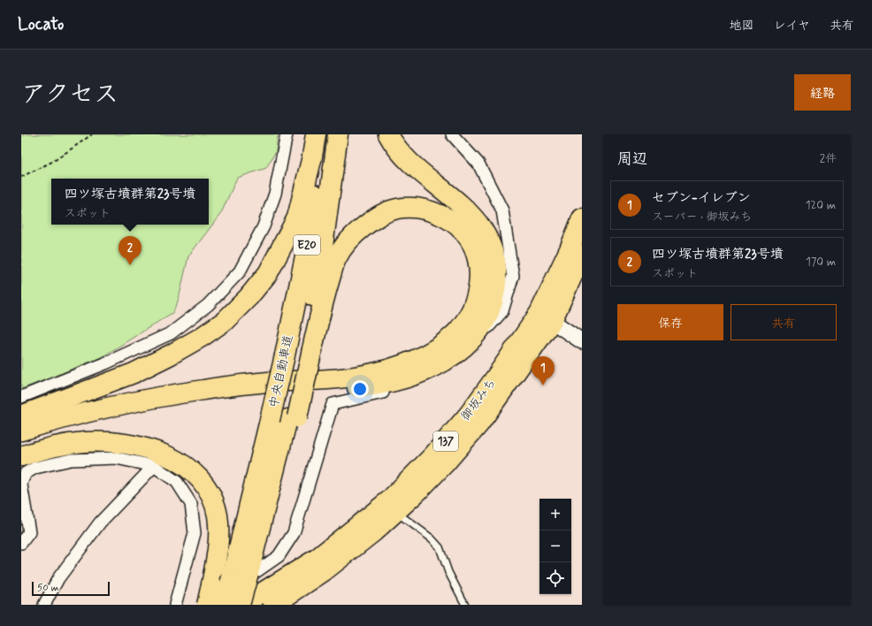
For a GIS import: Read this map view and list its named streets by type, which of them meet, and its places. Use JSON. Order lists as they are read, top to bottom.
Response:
{
  "streets": {
    "highway": [
      "E20",
      "中央自動車道",
      "御坂みち",
      "137"
    ]
  },
  "crossings": [
    ["中央自動車道", "御坂みち"]
  ],
  "scale_bar": "50 m",
  "page": {
    "header": "Locato",
    "nav": ["地図", "レイヤ", "共有"],
    "title": "アクセス",
    "buttons": [
      "経路",
      ["保存", "共有"]
    ],
    "heading": ["周辺", "2件"],
    "popup": ["四ツ塚古墳群第23号墳", "スポット"],
    "list": [
      {
        "mark": "1",
        "name": "セブン-イレブン",
        "note": "スーパー · 御坂みち",
        "value": "120 m"
      },
      {
        "mark": "2",
        "name": "四ツ塚古墳群第23号墳",
        "note": "スポット",
        "value": "170 m"
      }
    ],
    "pins": ["2", "1"],
    "map_buttons": ["+", "−"],
    "scale": "50 m"
  }
}
